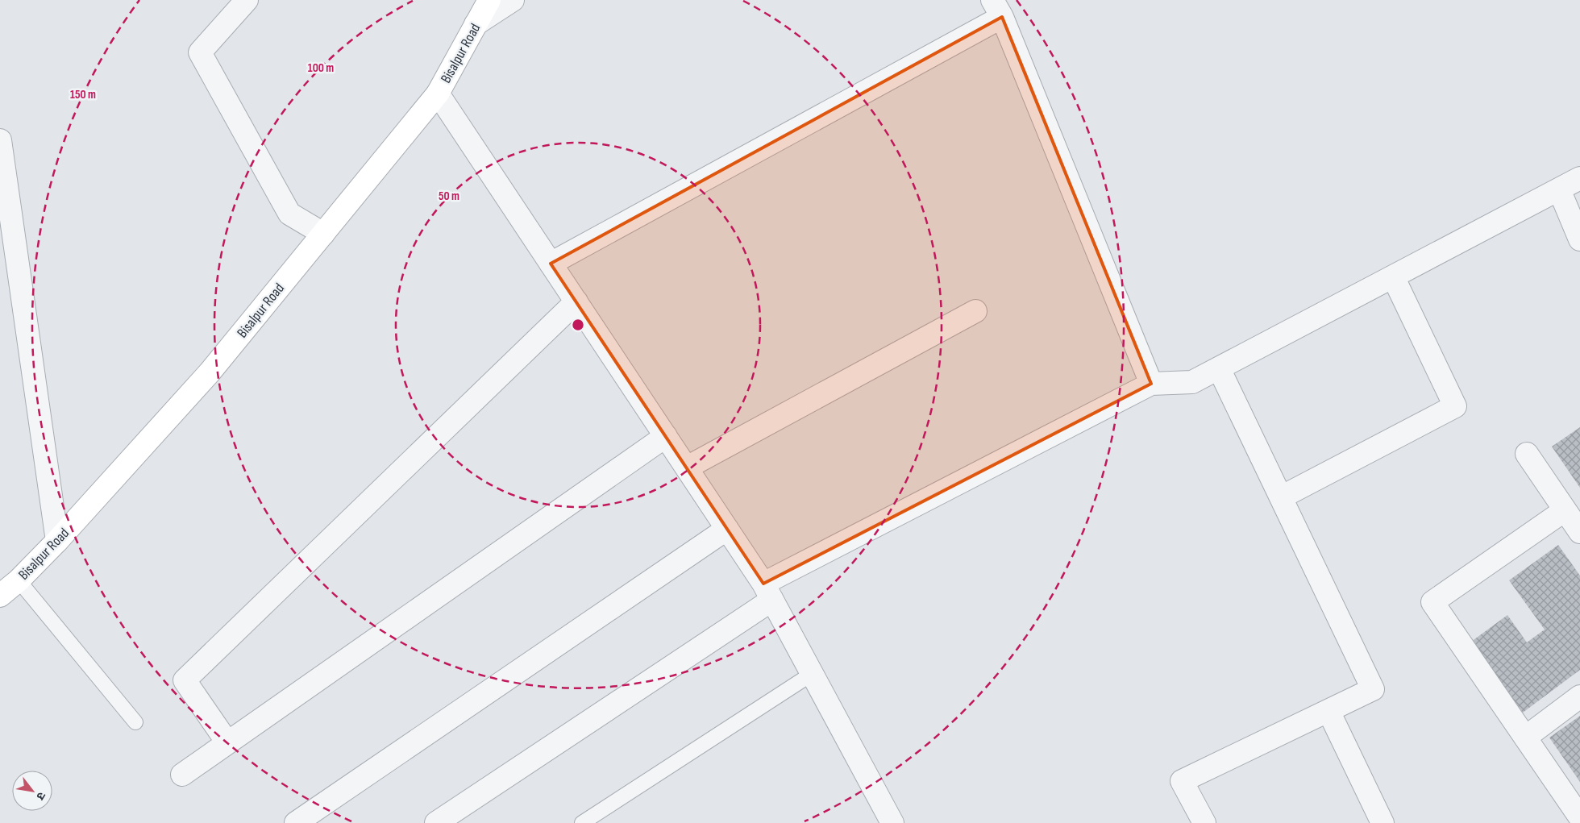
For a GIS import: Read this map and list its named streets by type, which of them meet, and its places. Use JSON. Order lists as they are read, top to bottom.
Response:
{
  "streets": {
    "main road": ["Bisalpur Road"]
  },
  "north": "bottom right",
  "rings": ["100 m", "150 m", "50 m"]
}
